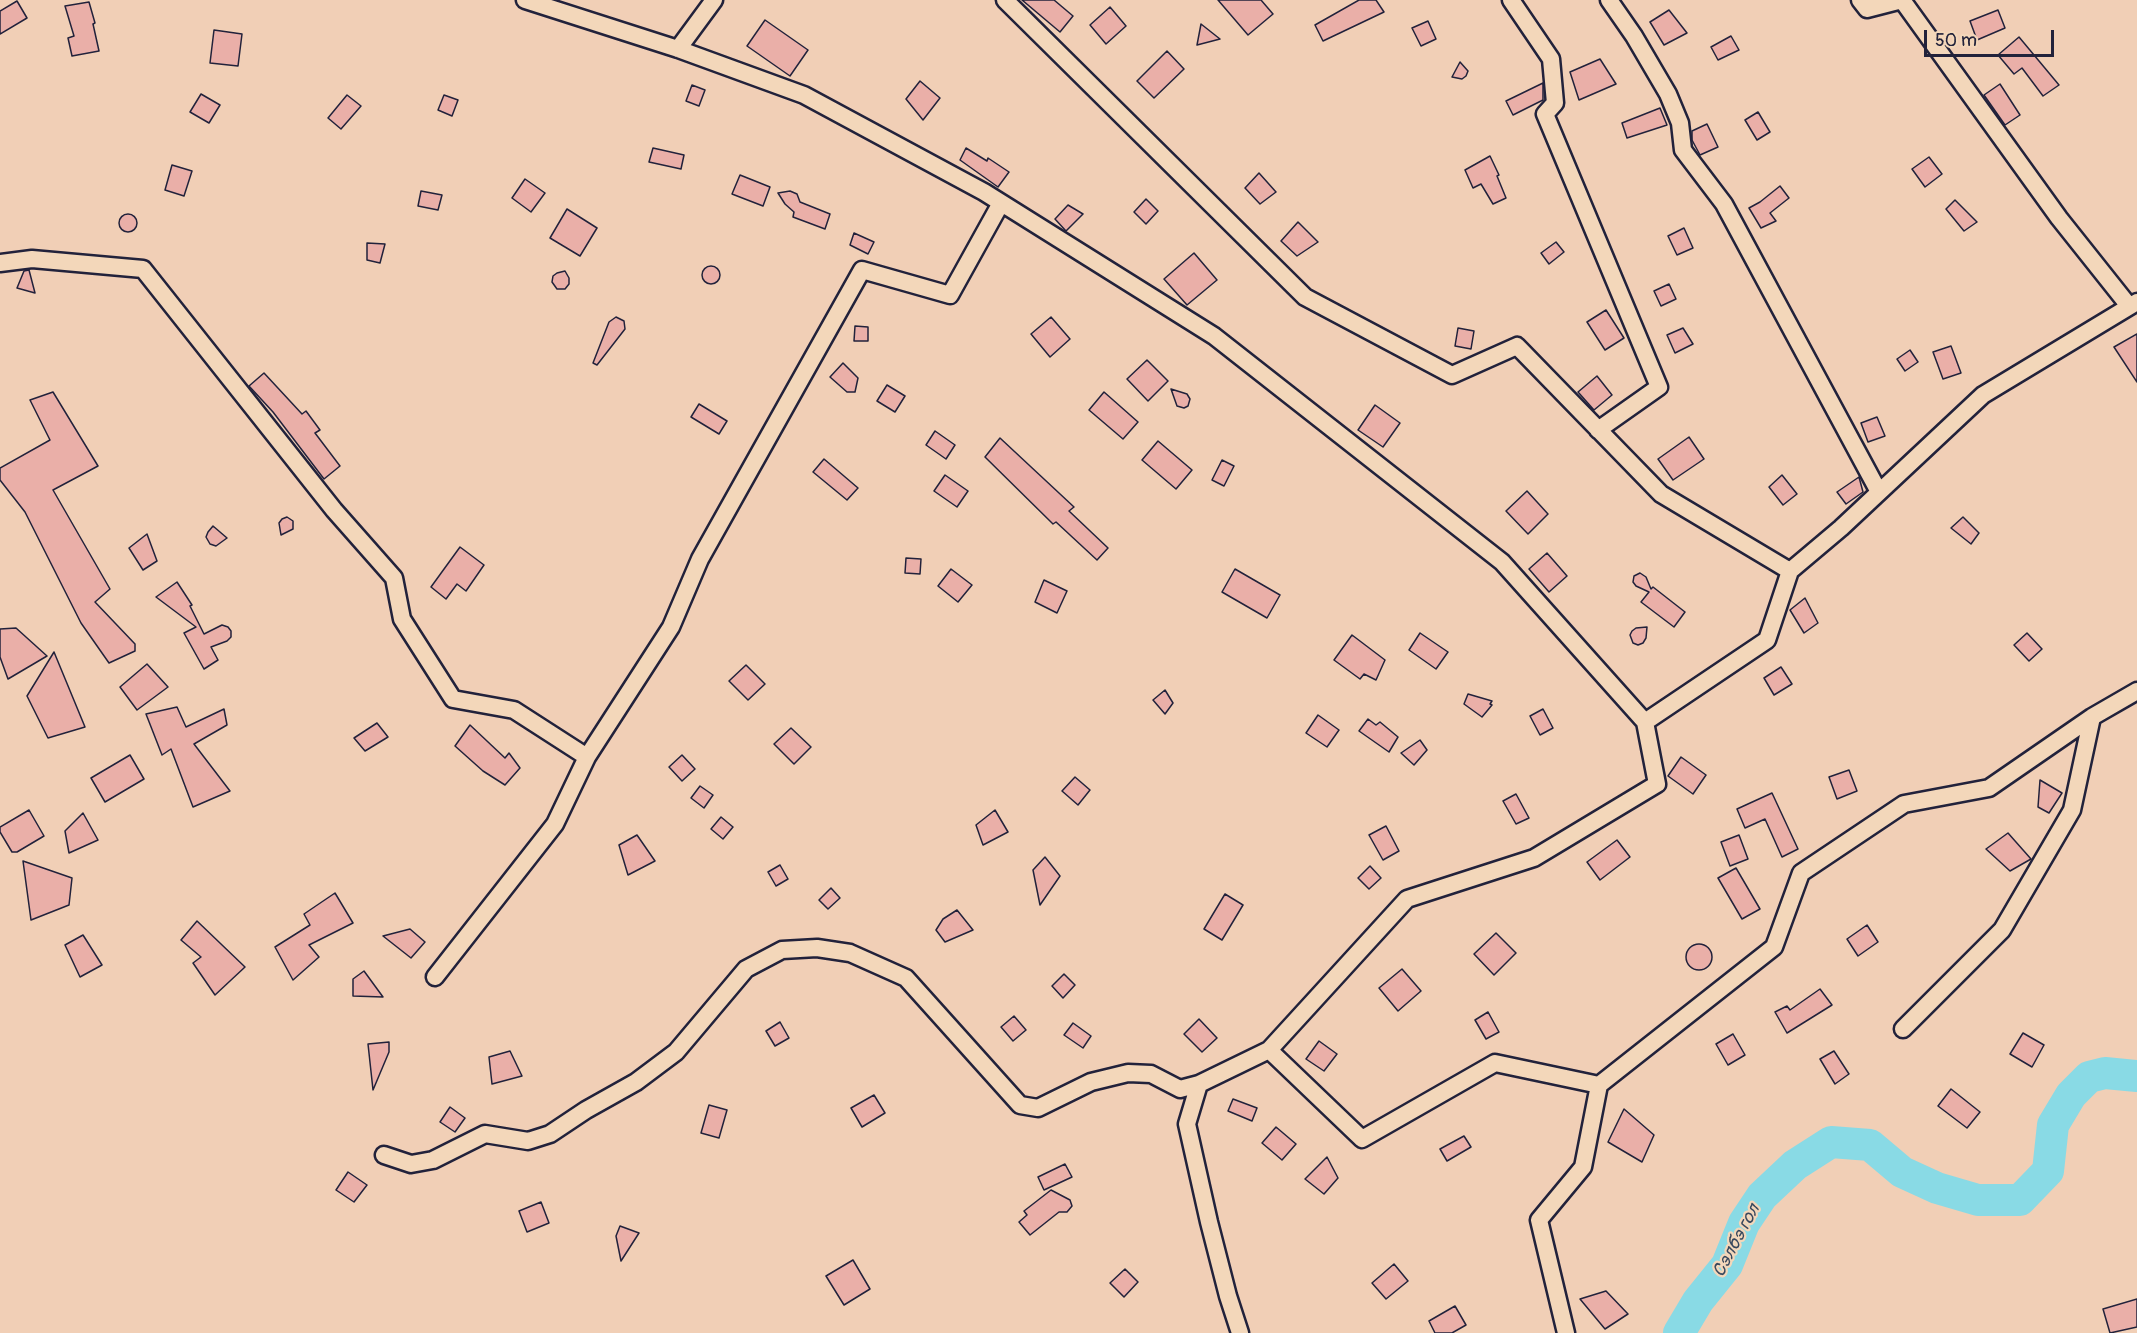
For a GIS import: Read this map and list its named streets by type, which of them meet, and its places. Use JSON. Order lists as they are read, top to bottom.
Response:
{
  "water": ["Сэлбэ гол"],
  "scale_bar": "50 m"
}
